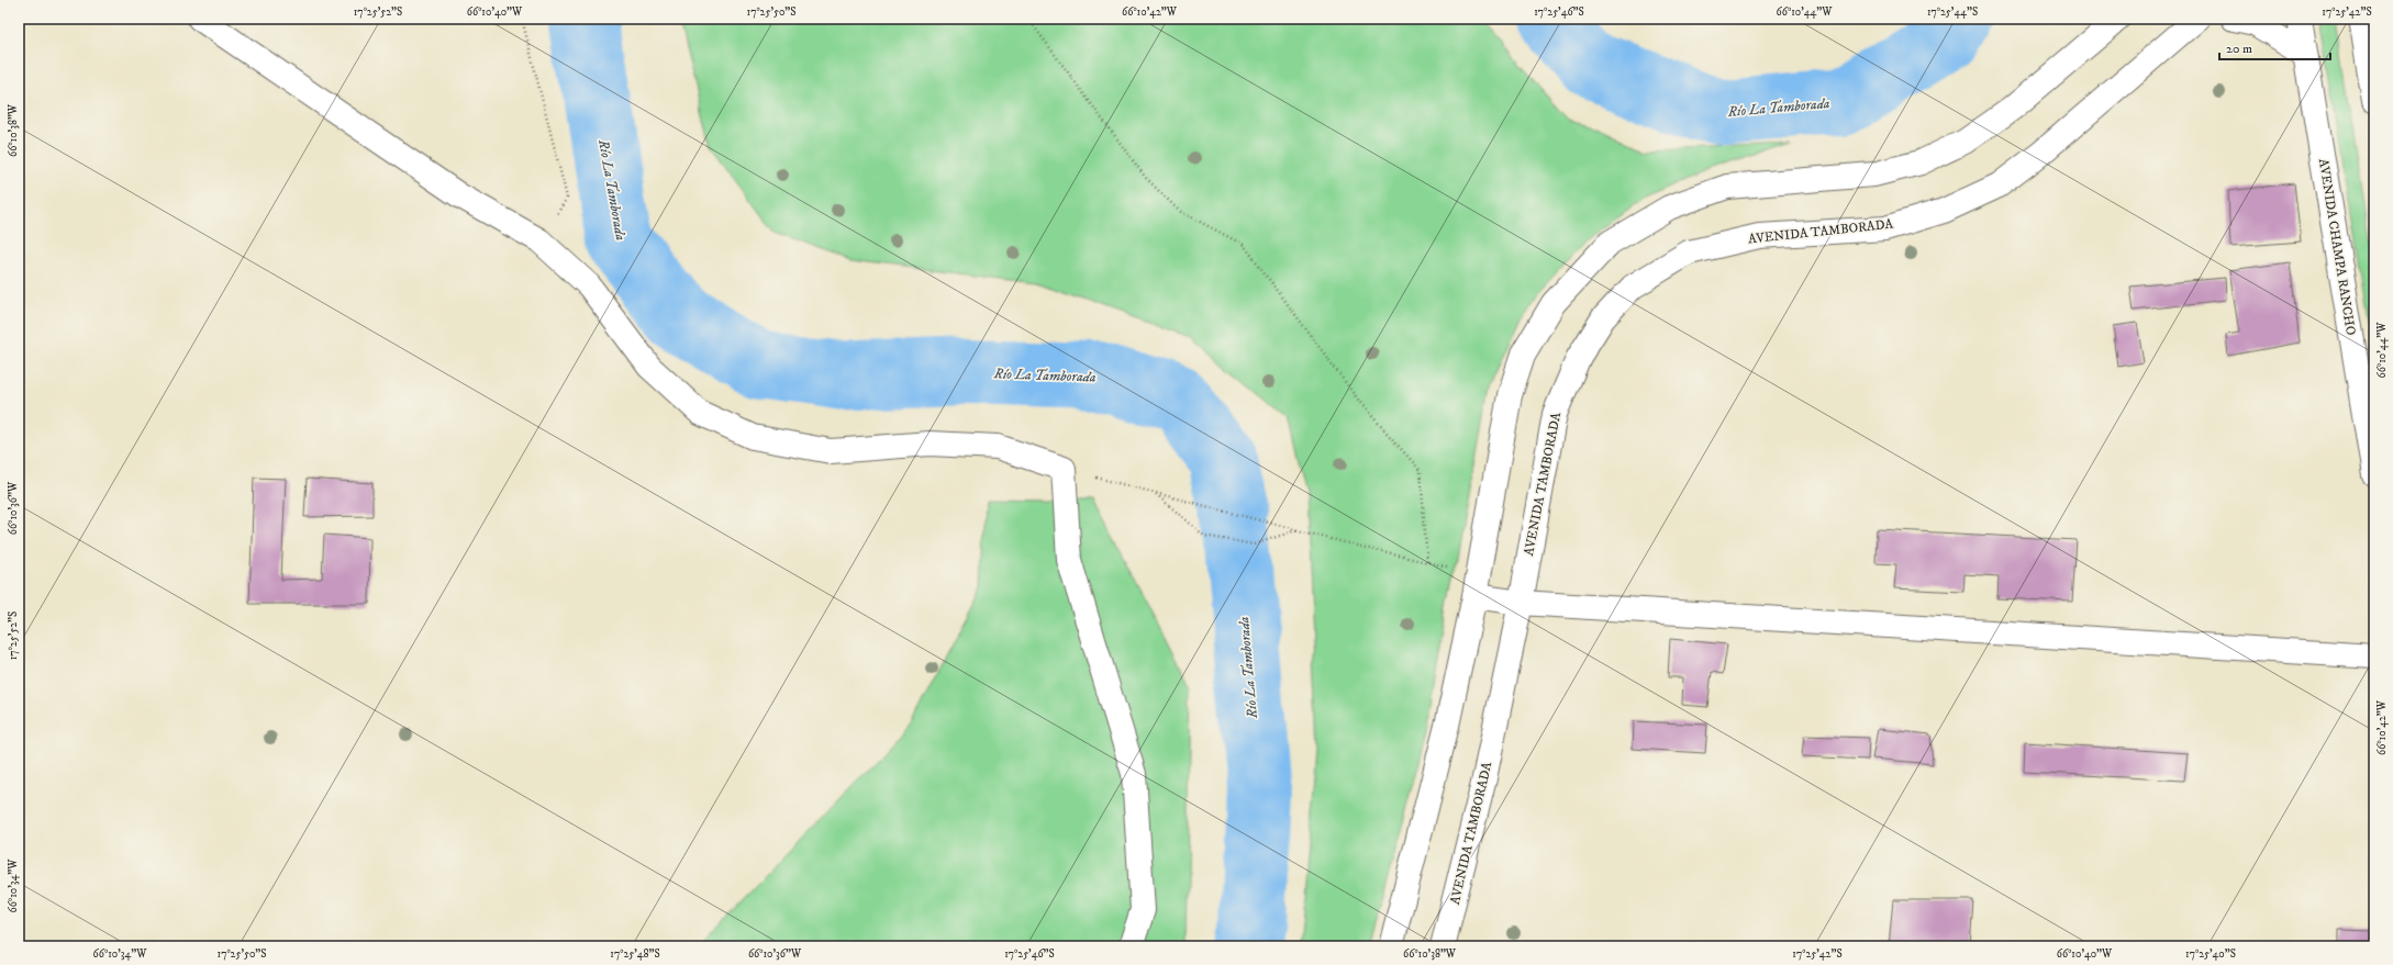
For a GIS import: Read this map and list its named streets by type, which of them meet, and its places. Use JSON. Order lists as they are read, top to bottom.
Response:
{
  "streets": {
    "main road": ["AVENIDA TAMBORADA", "AVENIDA CHAMPA RANCHO"]
  },
  "water": ["Río La Tamborada"],
  "scale_bar": "20 m",
  "coordinates": [
    "17°25'52\"S",
    "66°10'40\"W",
    "17°25'50\"S",
    "66°10'42\"W",
    "17°25'46\"S",
    "66°10'44\"W",
    "17°25'44\"S",
    "17°25'42\"S",
    "66°10'38\"W",
    "66°10'36\"W",
    "66°10'34\"W",
    "17°25'48\"S",
    "17°25'40\"S"
  ]
}
